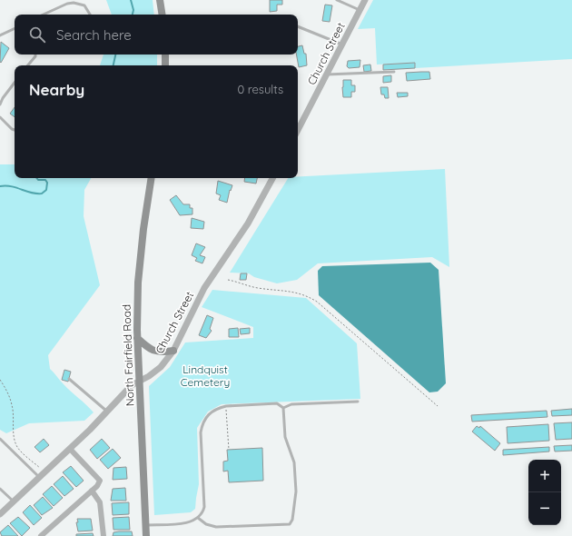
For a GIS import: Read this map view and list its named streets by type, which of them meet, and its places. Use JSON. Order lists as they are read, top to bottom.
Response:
{
  "streets": {
    "main road": ["North Fairfield Road"],
    "street": ["Church Street"]
  },
  "crossings": [
    ["Church Street", "North Fairfield Road"]
  ],
  "parks": ["Lindquist Cemetery"],
  "page": {
    "search": "Search here",
    "heading": ["Nearby", "0 results"],
    "map_buttons": ["+", "−"]
  }
}
